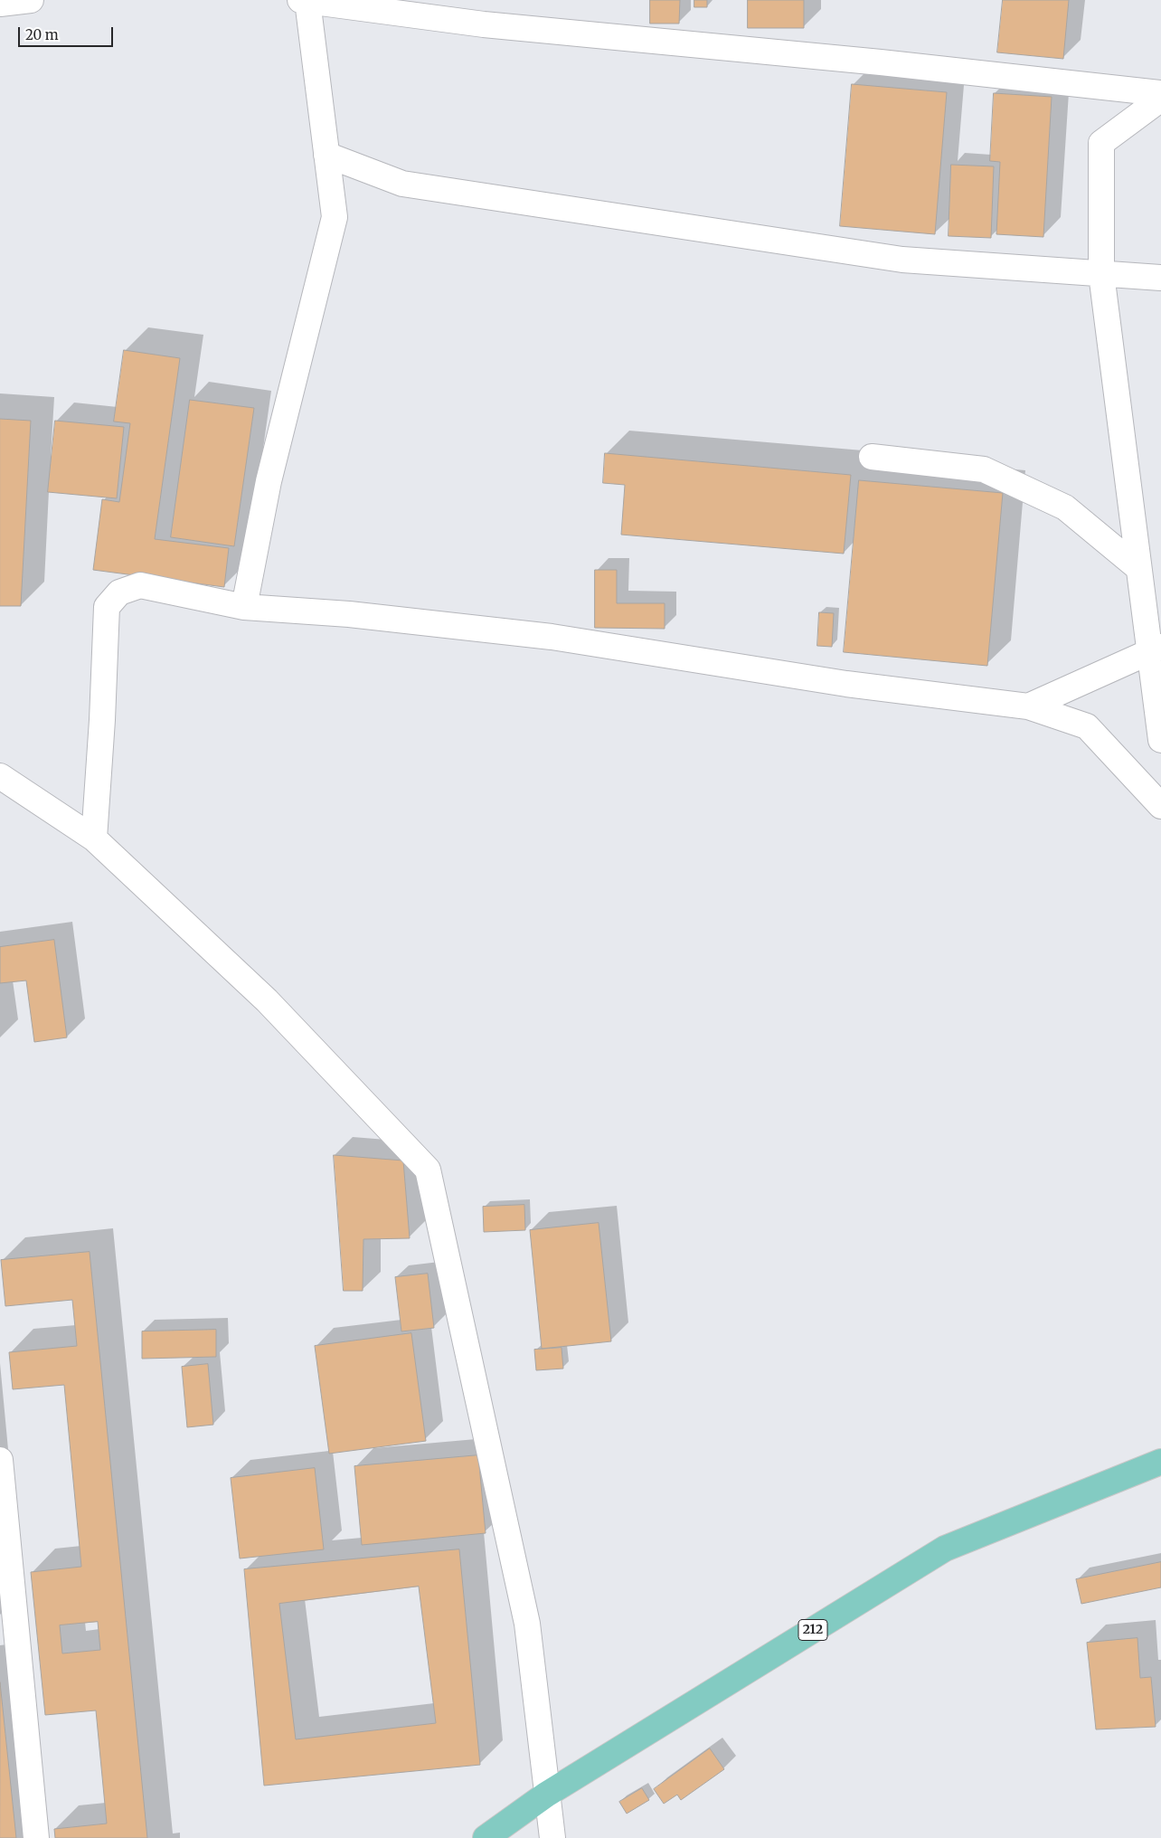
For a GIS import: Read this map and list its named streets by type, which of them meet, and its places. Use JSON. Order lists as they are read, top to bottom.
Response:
{
  "streets": {
    "main road": ["212"]
  },
  "scale_bar": "20 m"
}
